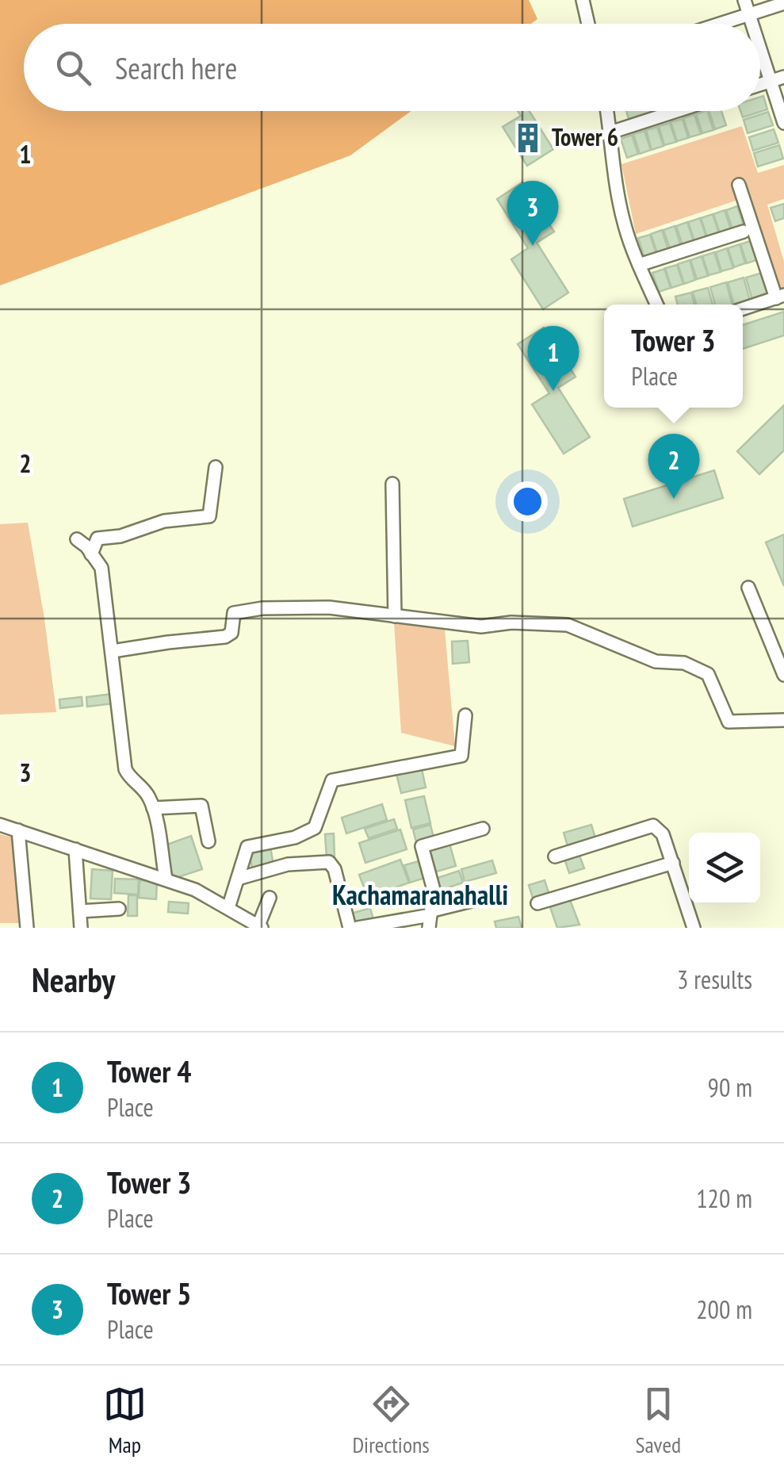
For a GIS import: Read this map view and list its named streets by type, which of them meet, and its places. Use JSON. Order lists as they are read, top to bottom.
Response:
{
  "districts": ["Kachamaranahalli"],
  "places": {
    "building": ["Tower 6"]
  },
  "page": {
    "search": "Search here",
    "pins": ["3", "1", "2"],
    "popup": ["Tower 3", "Place"],
    "heading": ["Nearby", "3 results"],
    "list": [
      {
        "mark": "1",
        "name": "Tower 4",
        "note": "Place",
        "value": "90 m"
      },
      {
        "mark": "2",
        "name": "Tower 3",
        "note": "Place",
        "value": "120 m"
      },
      {
        "mark": "3",
        "name": "Tower 5",
        "note": "Place",
        "value": "200 m"
      }
    ],
    "nav": ["Map", "Directions", "Saved"]
  },
  "grid": {
    "rows": ["1", "2", "3"]
  }
}
